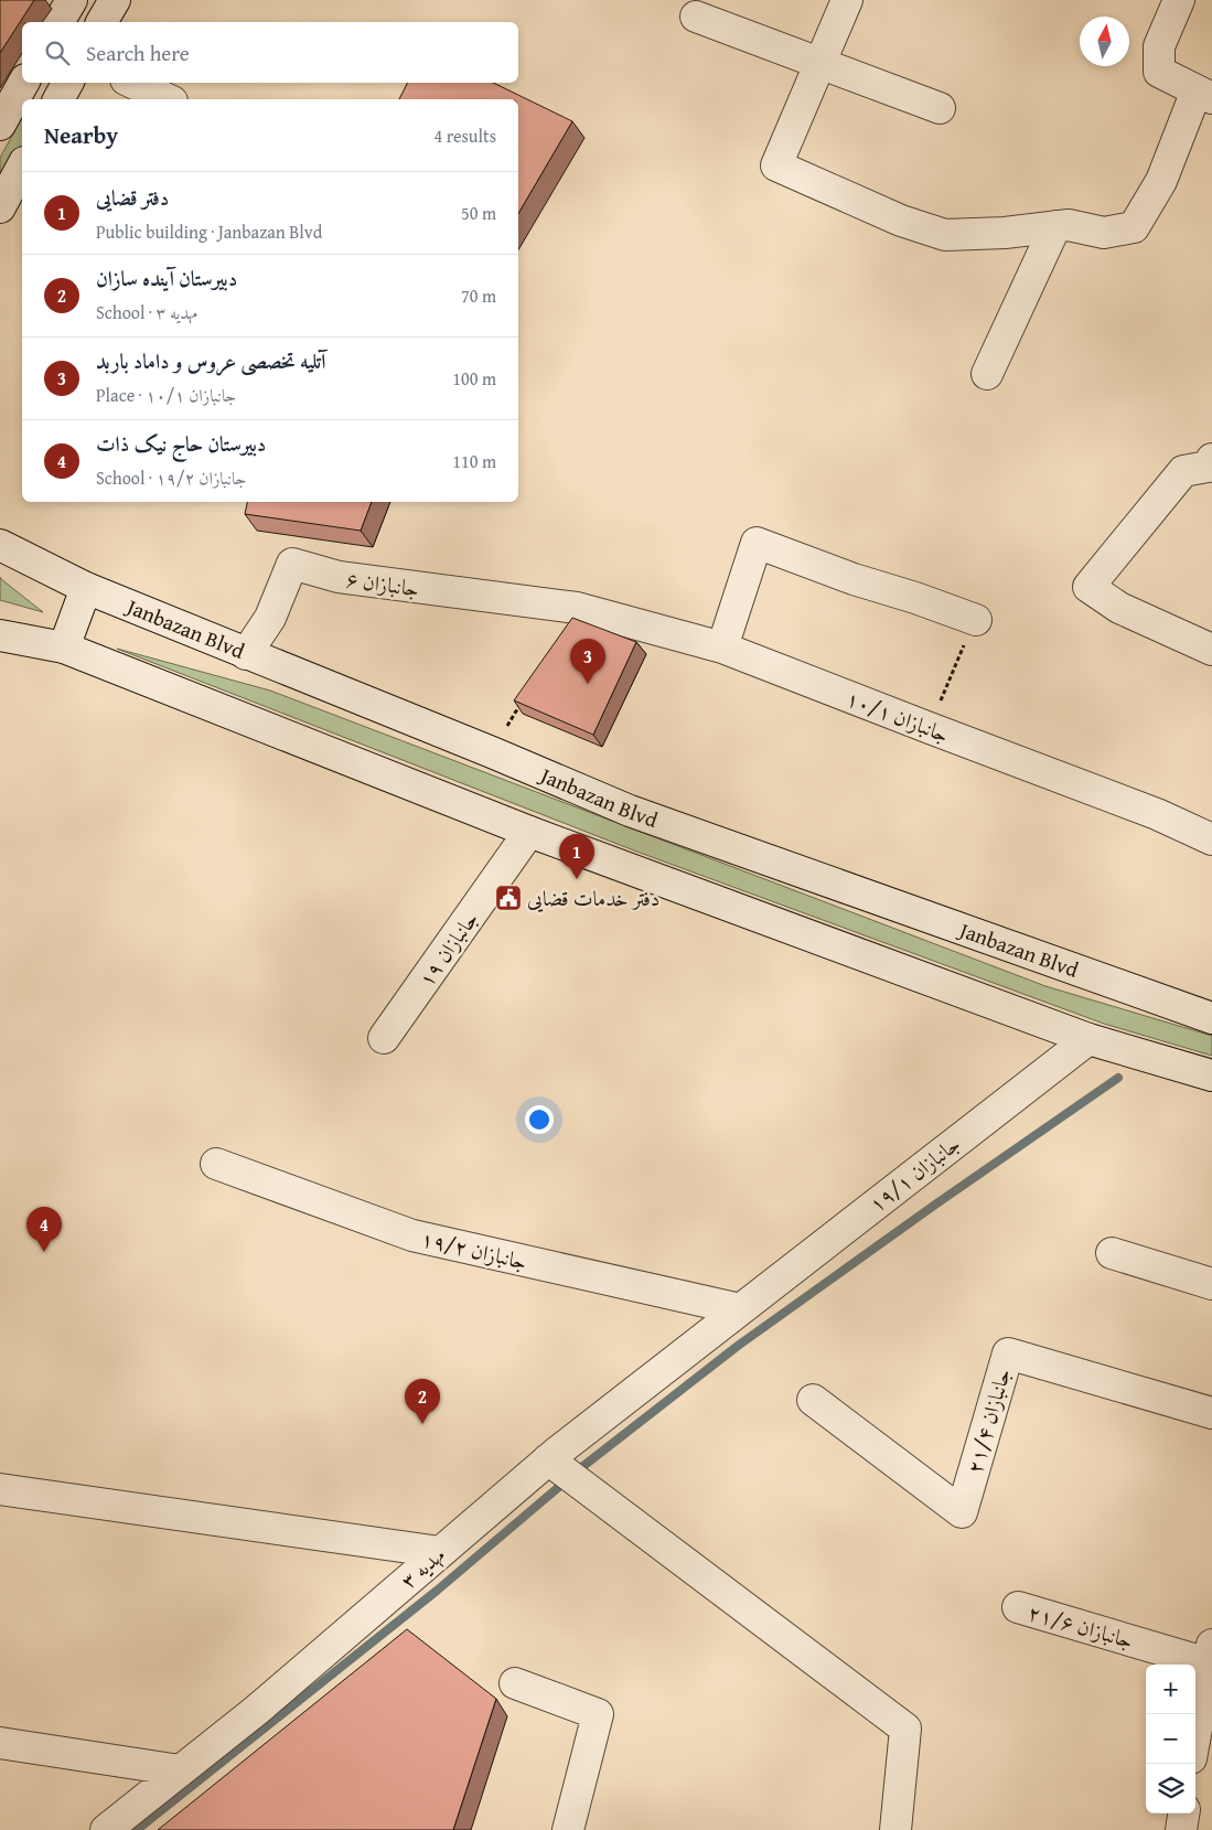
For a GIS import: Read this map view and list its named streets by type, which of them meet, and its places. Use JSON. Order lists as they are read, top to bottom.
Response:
{
  "streets": {
    "street": [
      "جانبازان ۶",
      "Janbazan Blvd",
      "جانبازان ۱۰/۱",
      "جانبازان ۱۹",
      "جانبازان ۱۹/۱",
      "جانبازان ۱۹/۲",
      "جانبازان ۲۱/۴",
      "مهدیه ۳",
      "جانبازان ۲۱/۶"
    ]
  },
  "crossings": [
    ["جانبازان ۶", "Janbazan Blvd"],
    ["جانبازان ۶", "جانبازان ۱۰/۱"],
    ["جانبازان ۱۹/۱", "جانبازان ۱۹/۲"],
    ["جانبازان ۱۹/۱", "مهدیه ۳"],
    ["جانبازان ۱۹/۲", "مهدیه ۳"]
  ],
  "places": {
    "public building": ["دفتر خدمات قضایی"]
  },
  "north": "top",
  "page": {
    "search": "Search here",
    "heading": ["Nearby", "4 results"],
    "list": [
      {
        "mark": "1",
        "name": "دفتر قضایی",
        "note": "Public building · Janbazan Blvd",
        "value": "50 m"
      },
      {
        "mark": "2",
        "name": "دبیرستان آینده سازان",
        "note": "School · مهدیه ۳",
        "value": "70 m"
      },
      {
        "mark": "3",
        "name": "آتلیه تخصصی عروس و داماد باربد",
        "note": "Place · جانبازان ۱۰/۱",
        "value": "100 m"
      },
      {
        "mark": "4",
        "name": "دبیرستان حاج نیک ذات",
        "note": "School · جانبازان ۱۹/۲",
        "value": "110 m"
      }
    ],
    "pins": [
      "3",
      "1",
      "4",
      "2"
    ],
    "map_buttons": ["+", "−"]
  }
}
